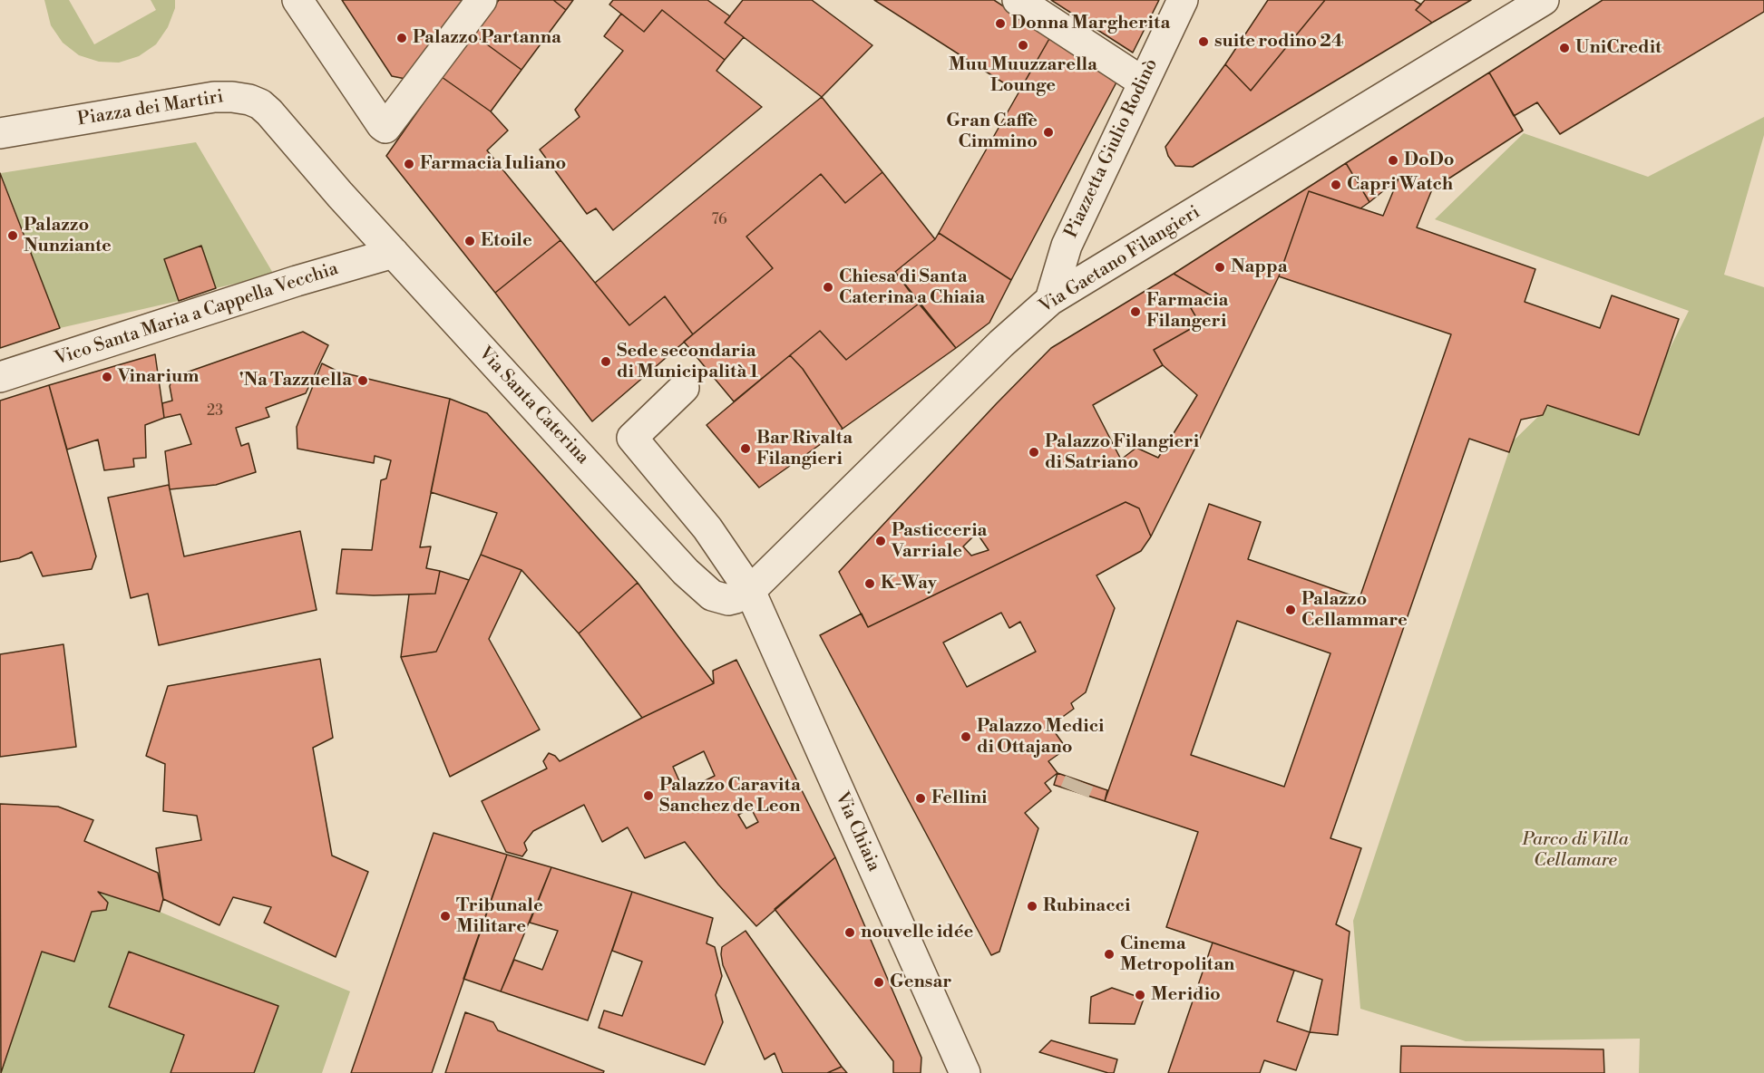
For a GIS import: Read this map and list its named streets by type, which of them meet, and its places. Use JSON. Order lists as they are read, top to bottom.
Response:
{
  "streets": {
    "street": [
      "Piazza dei Martiri",
      "Piazzetta Giulio Rodinò",
      "Via Gaetano Filangieri",
      "Vico Santa Maria a Cappella Vecchia",
      "Via Santa Caterina",
      "Via Chiaia"
    ]
  },
  "crossings": [
    ["Piazza dei Martiri", "Via Santa Caterina"],
    ["Piazzetta Giulio Rodinò", "Via Gaetano Filangieri"],
    ["Via Gaetano Filangieri", "Via Santa Caterina"],
    ["Via Gaetano Filangieri", "Via Chiaia"],
    ["Vico Santa Maria a Cappella Vecchia", "Via Santa Caterina"],
    ["Via Santa Caterina", "Via Chiaia"]
  ],
  "parks": ["Parco di Villa Cellamare"],
  "places": [
    "Donna Margherita",
    "Palazzo Partanna",
    "suite rodino 24",
    "Muu Muuzzarella Lounge",
    "UniCredit",
    "Gran Caffè Cimmino",
    "DoDo",
    "Farmacia Iuliano",
    "Capri Watch",
    "Palazzo Nunziante",
    "Etoile",
    "Nappa",
    "Chiesa di Santa Caterina a Chiaia",
    "Farmacia Filangeri",
    "Sede secondaria di Municipalità 1",
    "Vinarium",
    "'Na Tazzuella",
    "Bar Rivalta Filangieri",
    "Palazzo Filangieri di Satriano",
    "Pasticceria Varriale",
    "K-Way",
    "Palazzo Cellammare",
    "Palazzo Medici di Ottajano",
    "Palazzo Caravita Sanchez de Leon",
    "Fellini",
    "Rubinacci",
    "Tribunale Militare",
    "nouvelle idée",
    "Cinema Metropolitan",
    "Gensar",
    "Meridio"
  ],
  "house_numbers": ["76", "23"]
}
